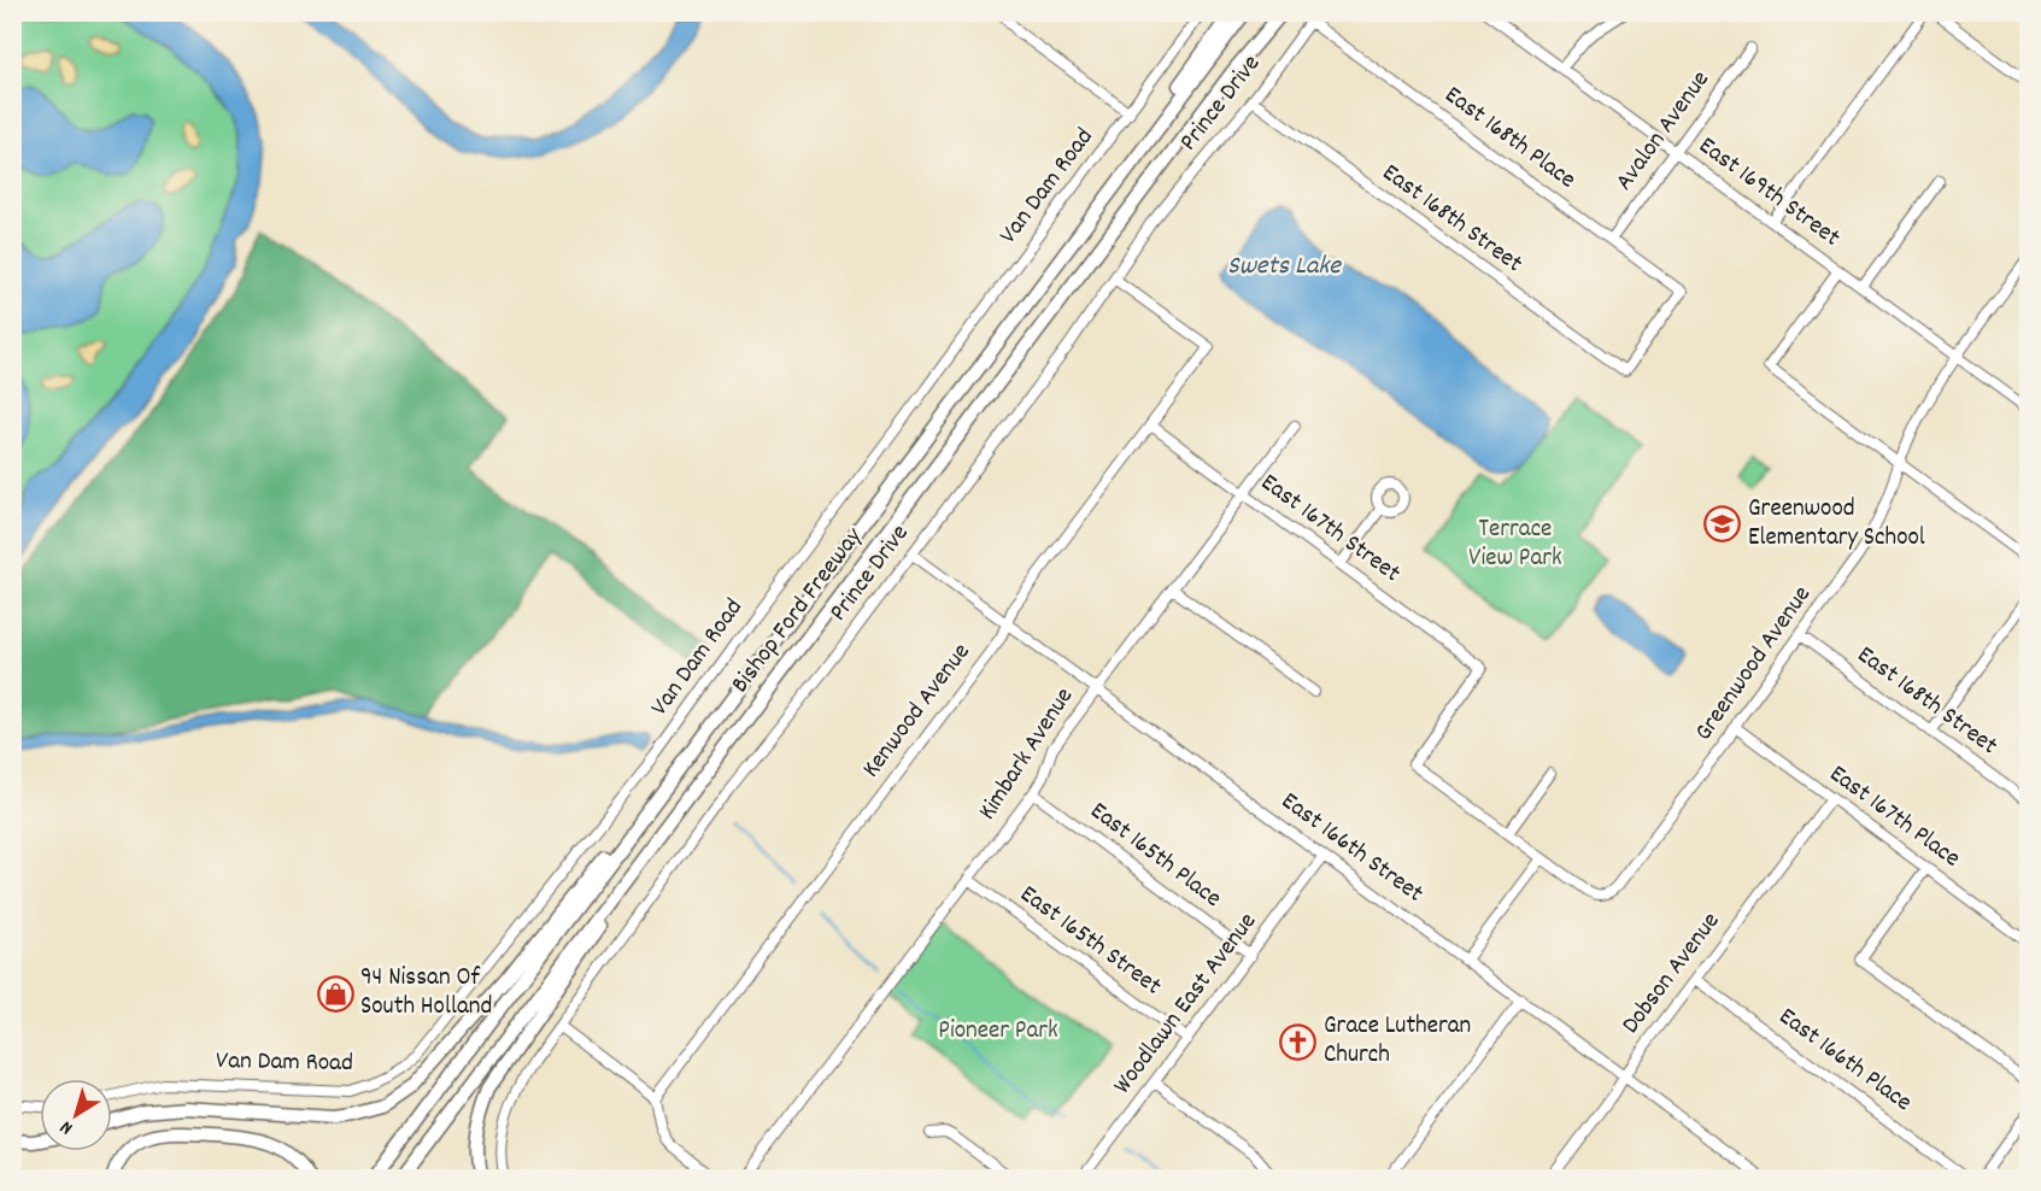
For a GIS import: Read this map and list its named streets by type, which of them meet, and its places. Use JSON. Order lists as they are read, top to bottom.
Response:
{
  "streets": {
    "highway": ["Bishop Ford Freeway"],
    "street": [
      "Prince Drive",
      "Avalon Avenue",
      "East 168th Place",
      "Van Dam Road",
      "East 169th Street",
      "East 168th Street",
      "East 167th Street",
      "Greenwood Avenue",
      "Kenwood Avenue",
      "Kimbark Avenue",
      "East 167th Place",
      "East 166th Street",
      "East 165th Place",
      "East 165th Street",
      "Dobson Avenue",
      "Woodlawn East Avenue",
      "East 166th Place"
    ]
  },
  "crossings": [
    ["Prince Drive", "East 168th Place"],
    ["Prince Drive", "East 168th Street"],
    ["Prince Drive", "Kenwood Avenue"],
    ["Prince Drive", "East 166th Street"],
    ["Avalon Avenue", "East 168th Place"],
    ["Avalon Avenue", "East 169th Street"],
    ["East 168th Place", "East 168th Street"],
    ["East 169th Street", "Greenwood Avenue"],
    ["East 168th Street", "Greenwood Avenue"],
    ["East 167th Street", "Kenwood Avenue"],
    ["East 167th Street", "Kimbark Avenue"],
    ["Greenwood Avenue", "East 167th Place"],
    ["Kenwood Avenue", "East 166th Street"],
    ["Kimbark Avenue", "East 166th Street"],
    ["Kimbark Avenue", "East 165th Place"],
    ["Kimbark Avenue", "East 165th Street"],
    ["East 167th Place", "Dobson Avenue"],
    ["East 166th Street", "Dobson Avenue"],
    ["East 166th Street", "Woodlawn East Avenue"],
    ["East 165th Place", "Woodlawn East Avenue"],
    ["East 165th Street", "Woodlawn East Avenue"],
    ["Dobson Avenue", "East 166th Place"]
  ],
  "water": ["Swets Lake"],
  "parks": ["Terrace View Park", "Pioneer Park"],
  "places": {
    "school or university": ["Greenwood Elementary School"],
    "shop": ["94 Nissan Of South Holland"],
    "church": ["Grace Lutheran Church"]
  },
  "north": "bottom left"
}
